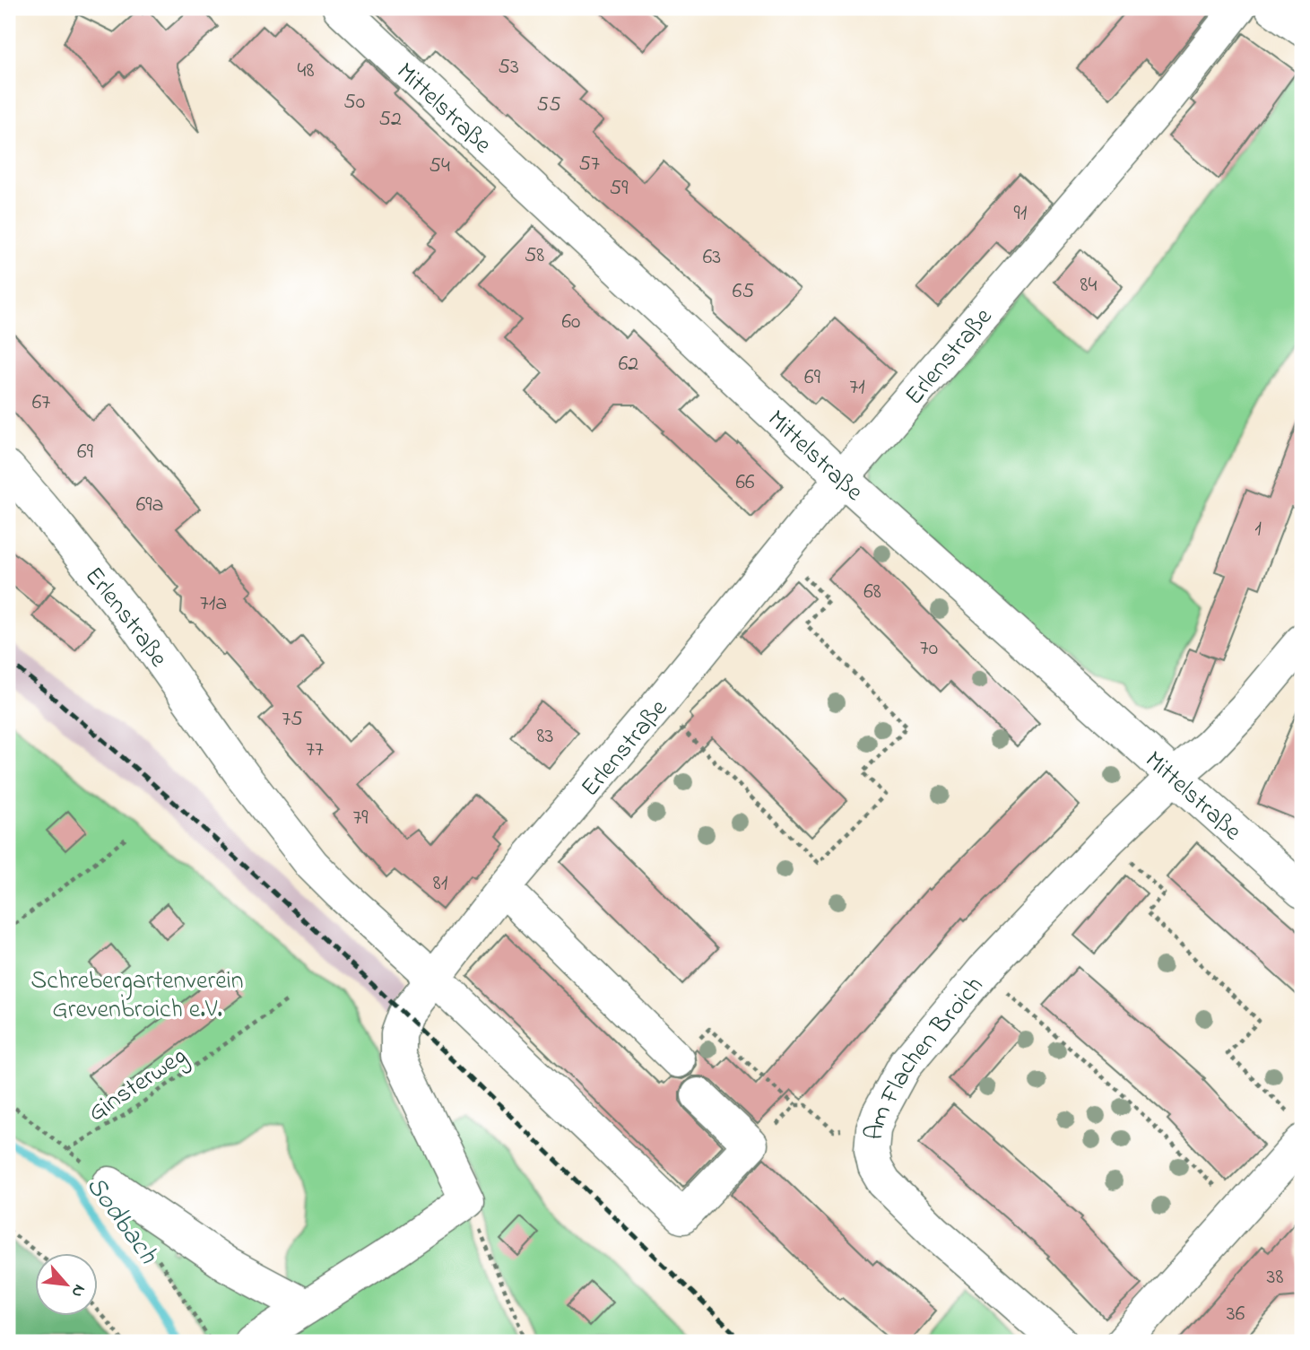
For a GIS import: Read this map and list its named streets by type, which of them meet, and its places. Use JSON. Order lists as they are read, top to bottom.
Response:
{
  "streets": {
    "street": ["Mittelstraße", "Erlenstraße", "Am Flachen Broich"],
    "path": ["Ginsterweg"]
  },
  "crossings": [
    ["Mittelstraße", "Erlenstraße"],
    ["Mittelstraße", "Am Flachen Broich"]
  ],
  "water": ["Sodbach"],
  "parks": ["Schrebergartenverein Grevenbroich e.V."],
  "house_numbers": [
    "53",
    "48",
    "50",
    "55",
    "52",
    "57",
    "54",
    "59",
    "91",
    "58",
    "63",
    "84",
    "65",
    "60",
    "62",
    "69",
    "71",
    "67",
    "69",
    "66",
    "69a",
    "1",
    "68",
    "71a",
    "70",
    "75",
    "83",
    "77",
    "79",
    "81",
    "38",
    "36"
  ],
  "north": "bottom right"
}
